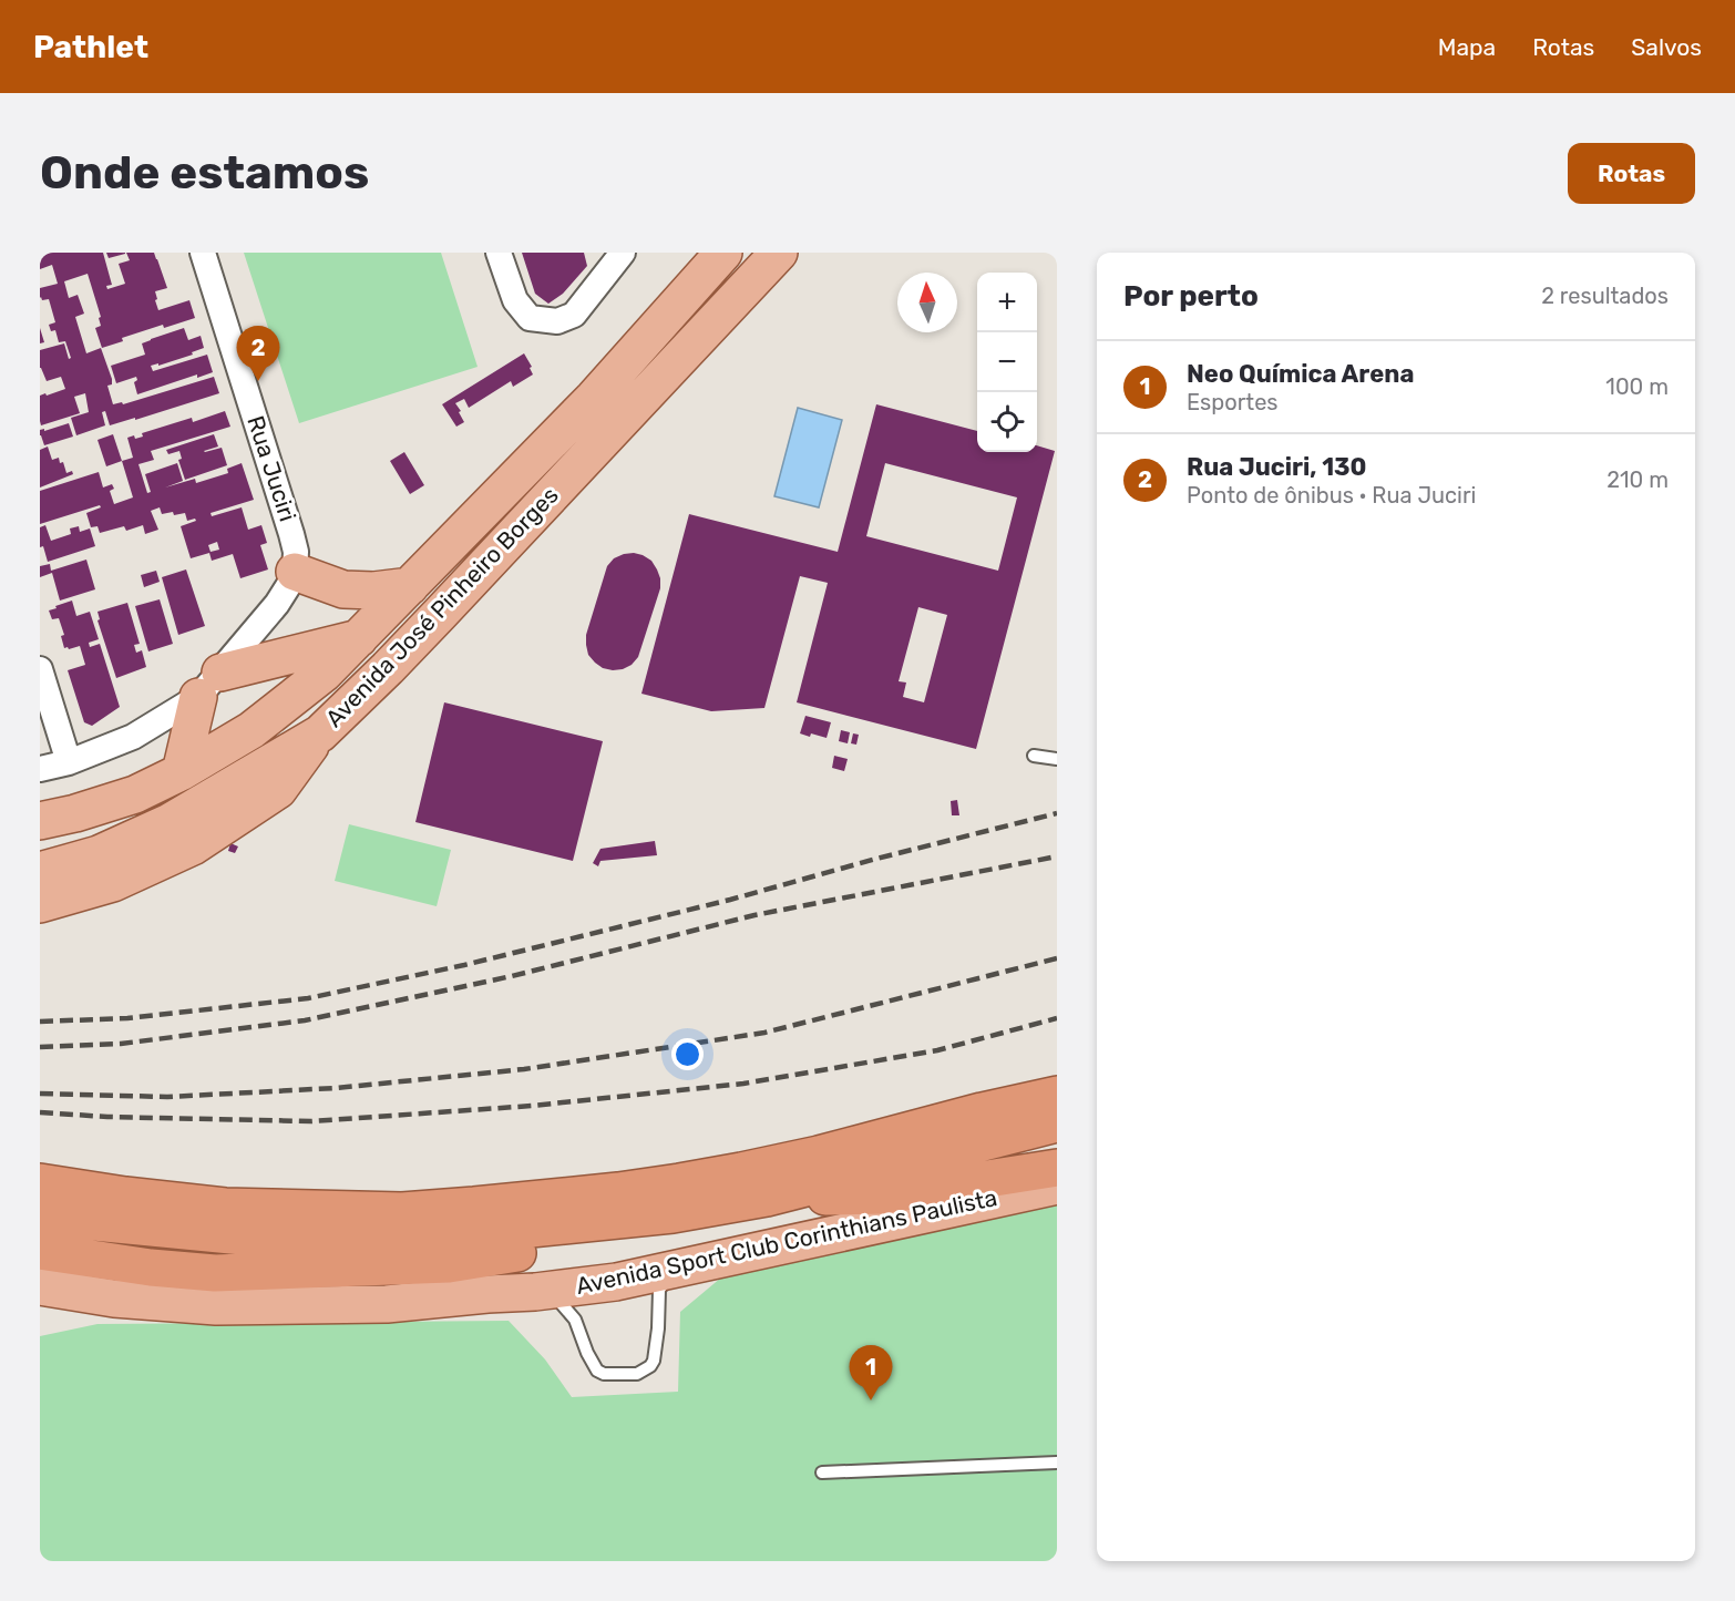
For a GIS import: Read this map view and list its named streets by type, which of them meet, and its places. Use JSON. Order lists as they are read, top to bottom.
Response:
{
  "streets": {
    "highway": ["Avenida Sport Club Corinthians Paulista"],
    "main road": ["Avenida José Pinheiro Borges"],
    "street": ["Rua Juciri"]
  },
  "north": "top",
  "page": {
    "header": "Pathlet",
    "nav": ["Mapa", "Rotas", "Salvos"],
    "buttons": "Rotas",
    "title": "Onde estamos",
    "heading": ["Por perto", "2 resultados"],
    "map_buttons": ["+", "−"],
    "pins": ["2", "1"],
    "list": [
      {
        "mark": "1",
        "name": "Neo Química Arena",
        "note": "Esportes",
        "value": "100 m"
      },
      {
        "mark": "2",
        "name": "Rua Juciri, 130",
        "note": "Ponto de ônibus · Rua Juciri",
        "value": "210 m"
      }
    ]
  }
}
